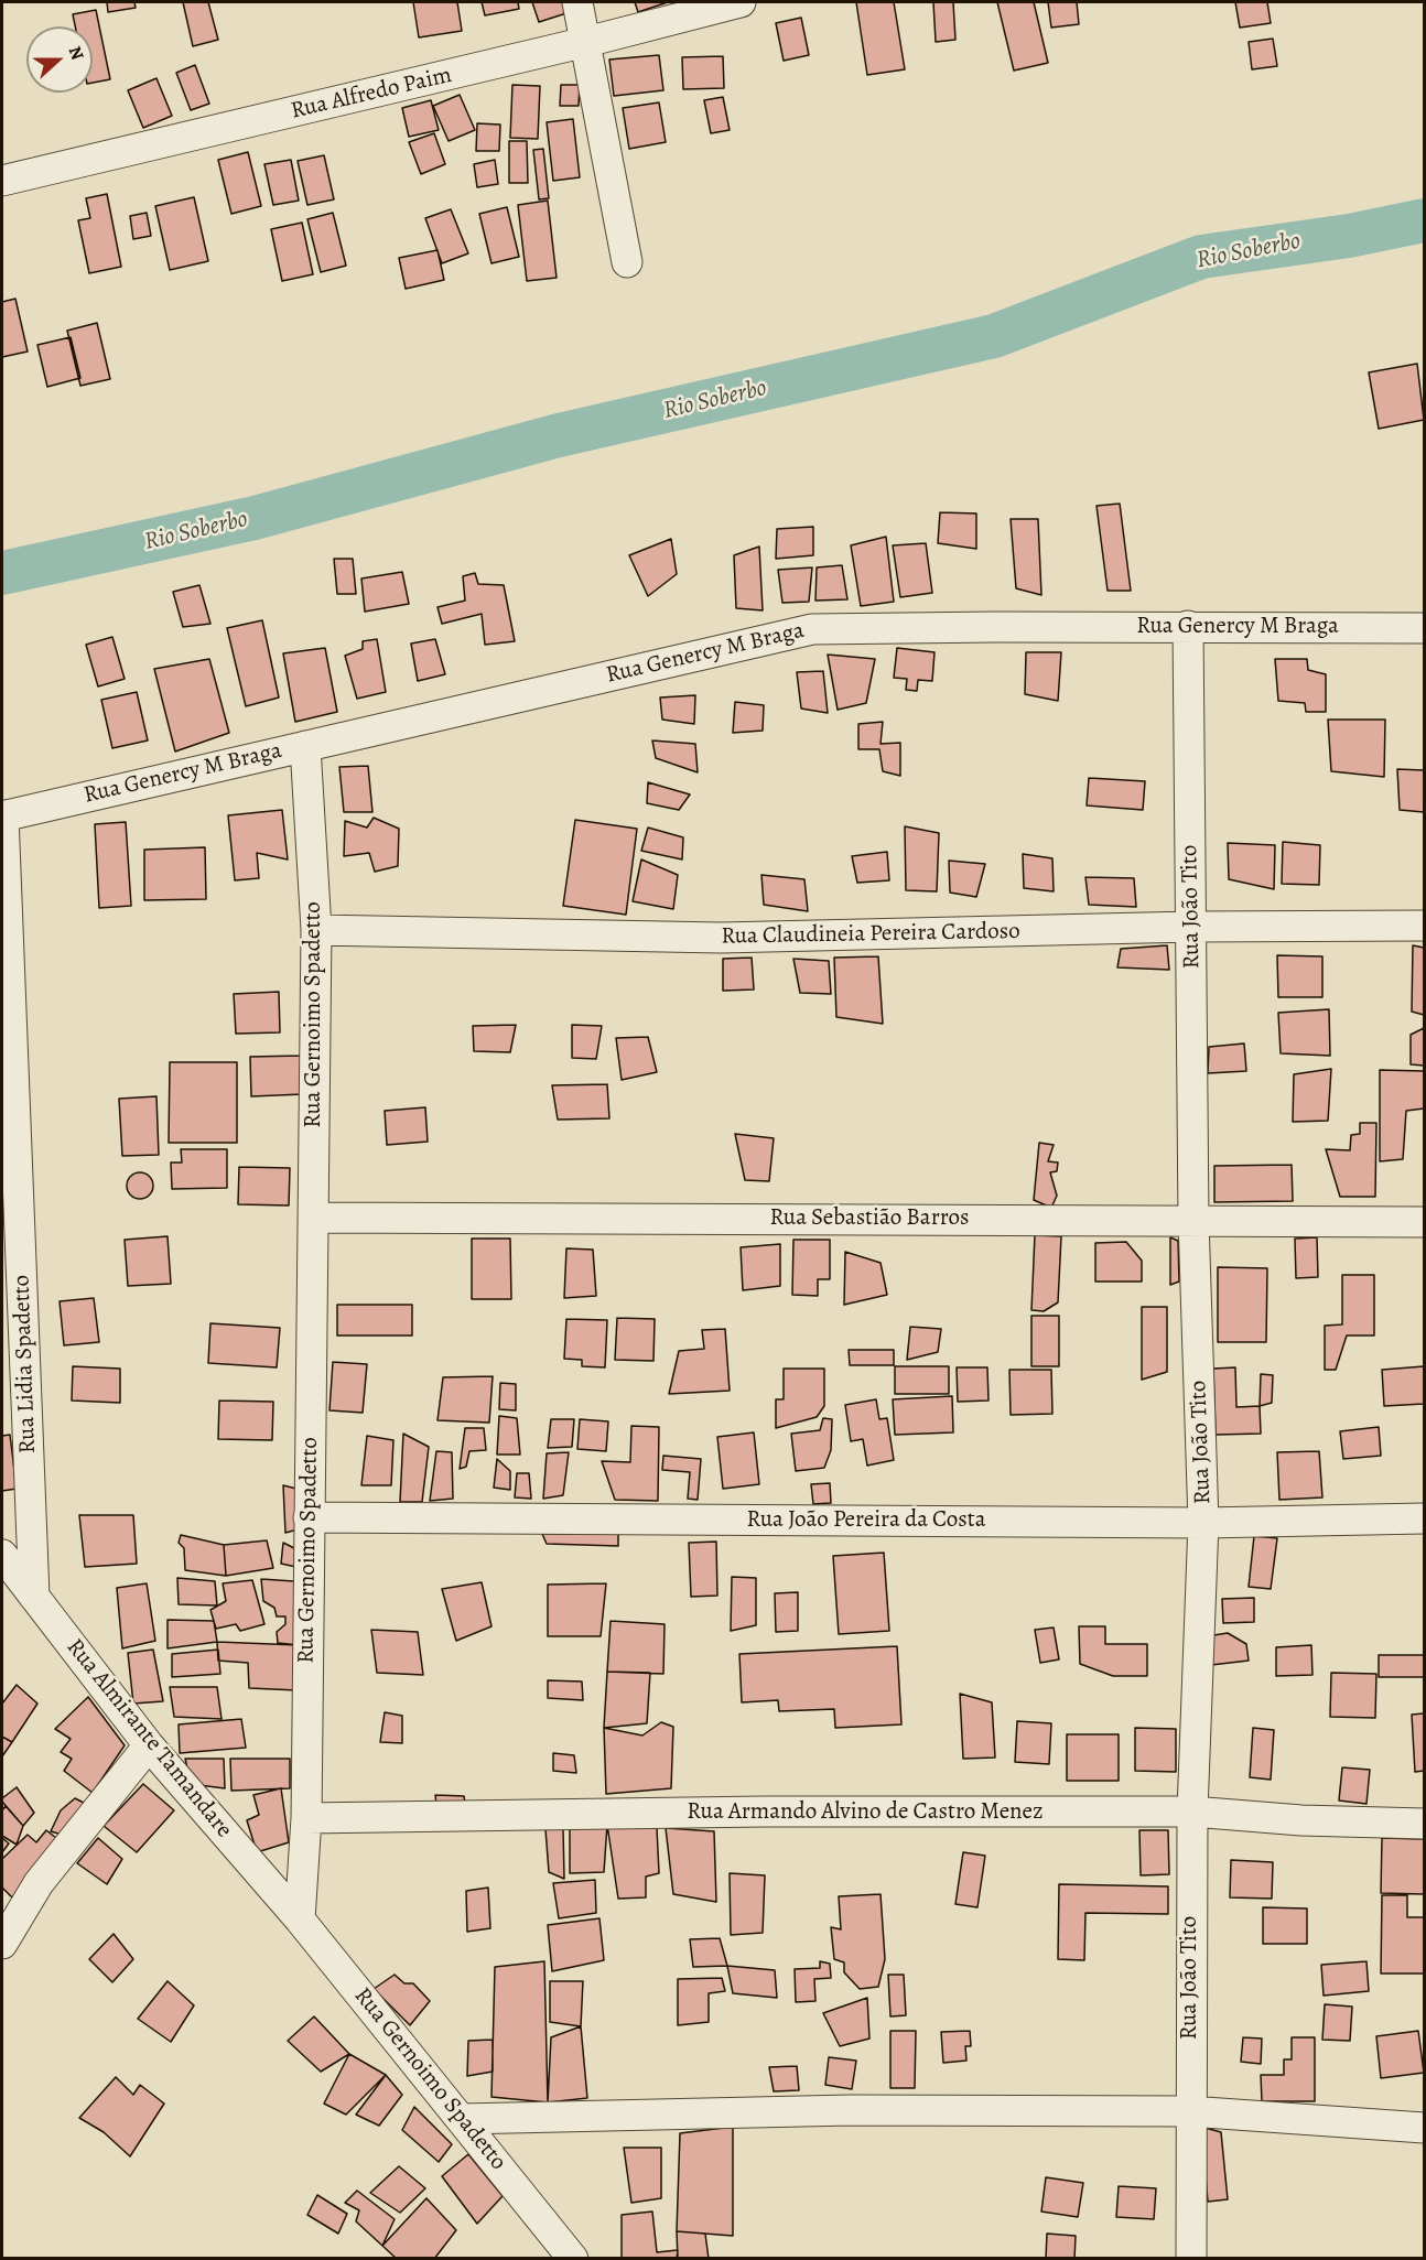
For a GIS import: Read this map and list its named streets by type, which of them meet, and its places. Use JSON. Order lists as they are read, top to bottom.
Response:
{
  "streets": {
    "street": [
      "Rua Alfredo Paim",
      "Rua Genercy M Braga",
      "Rua João Tito",
      "Rua Claudineia Pereira Cardoso",
      "Rua Gernoimo Spadetto",
      "Rua Sebastião Barros",
      "Rua Lidia Spadetto",
      "Rua João Pereira da Costa",
      "Rua Almirante Tamandare",
      "Rua Armando Alvino de Castro Menez"
    ]
  },
  "crossings": [
    ["Rua Genercy M Braga", "Rua João Tito"],
    ["Rua Genercy M Braga", "Rua Gernoimo Spadetto"],
    ["Rua Genercy M Braga", "Rua Lidia Spadetto"],
    ["Rua João Tito", "Rua Claudineia Pereira Cardoso"],
    ["Rua João Tito", "Rua Sebastião Barros"],
    ["Rua João Tito", "Rua João Pereira da Costa"],
    ["Rua João Tito", "Rua Armando Alvino de Castro Menez"],
    ["Rua Claudineia Pereira Cardoso", "Rua Gernoimo Spadetto"],
    ["Rua Gernoimo Spadetto", "Rua Sebastião Barros"],
    ["Rua Gernoimo Spadetto", "Rua João Pereira da Costa"],
    ["Rua Gernoimo Spadetto", "Rua Almirante Tamandare"],
    ["Rua Gernoimo Spadetto", "Rua Armando Alvino de Castro Menez"],
    ["Rua Lidia Spadetto", "Rua Almirante Tamandare"]
  ],
  "water": ["Rio Soberbo"],
  "north": "right"
}
